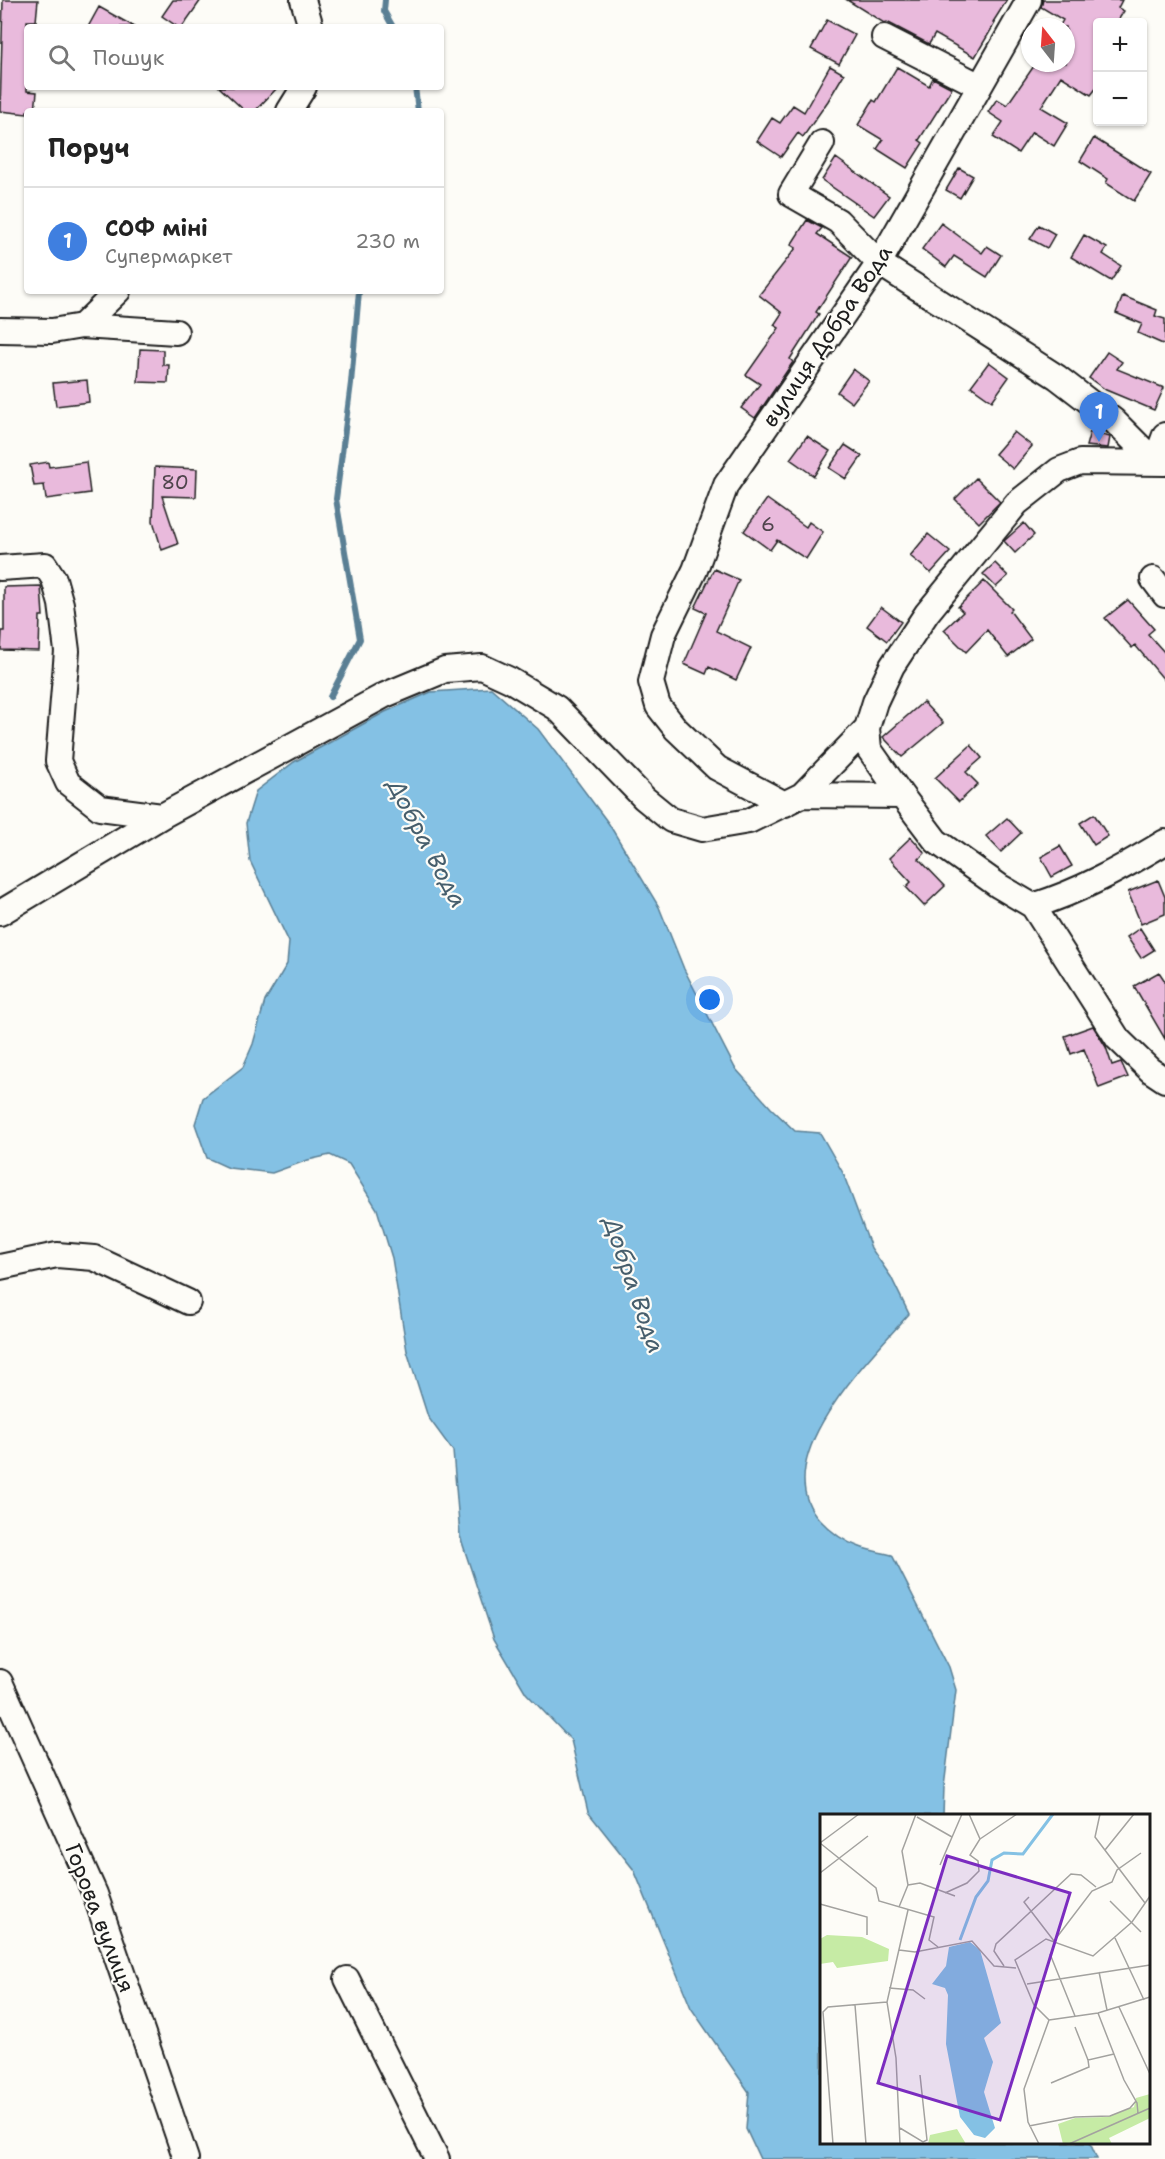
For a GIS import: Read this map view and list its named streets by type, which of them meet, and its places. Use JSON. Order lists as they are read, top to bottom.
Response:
{
  "streets": {
    "street": ["вулиця Добра Вода", "Горова вулиця"]
  },
  "water": ["Добра Вода"],
  "house_numbers": ["80", "6"],
  "north": "top",
  "page": {
    "map_buttons": ["+", "−"],
    "search": "Пошук",
    "heading": "Поруч",
    "list": [
      {
        "mark": "1",
        "name": "СОФ міні",
        "note": "Супермаркет",
        "value": "230 m"
      }
    ],
    "pins": "1"
  }
}
